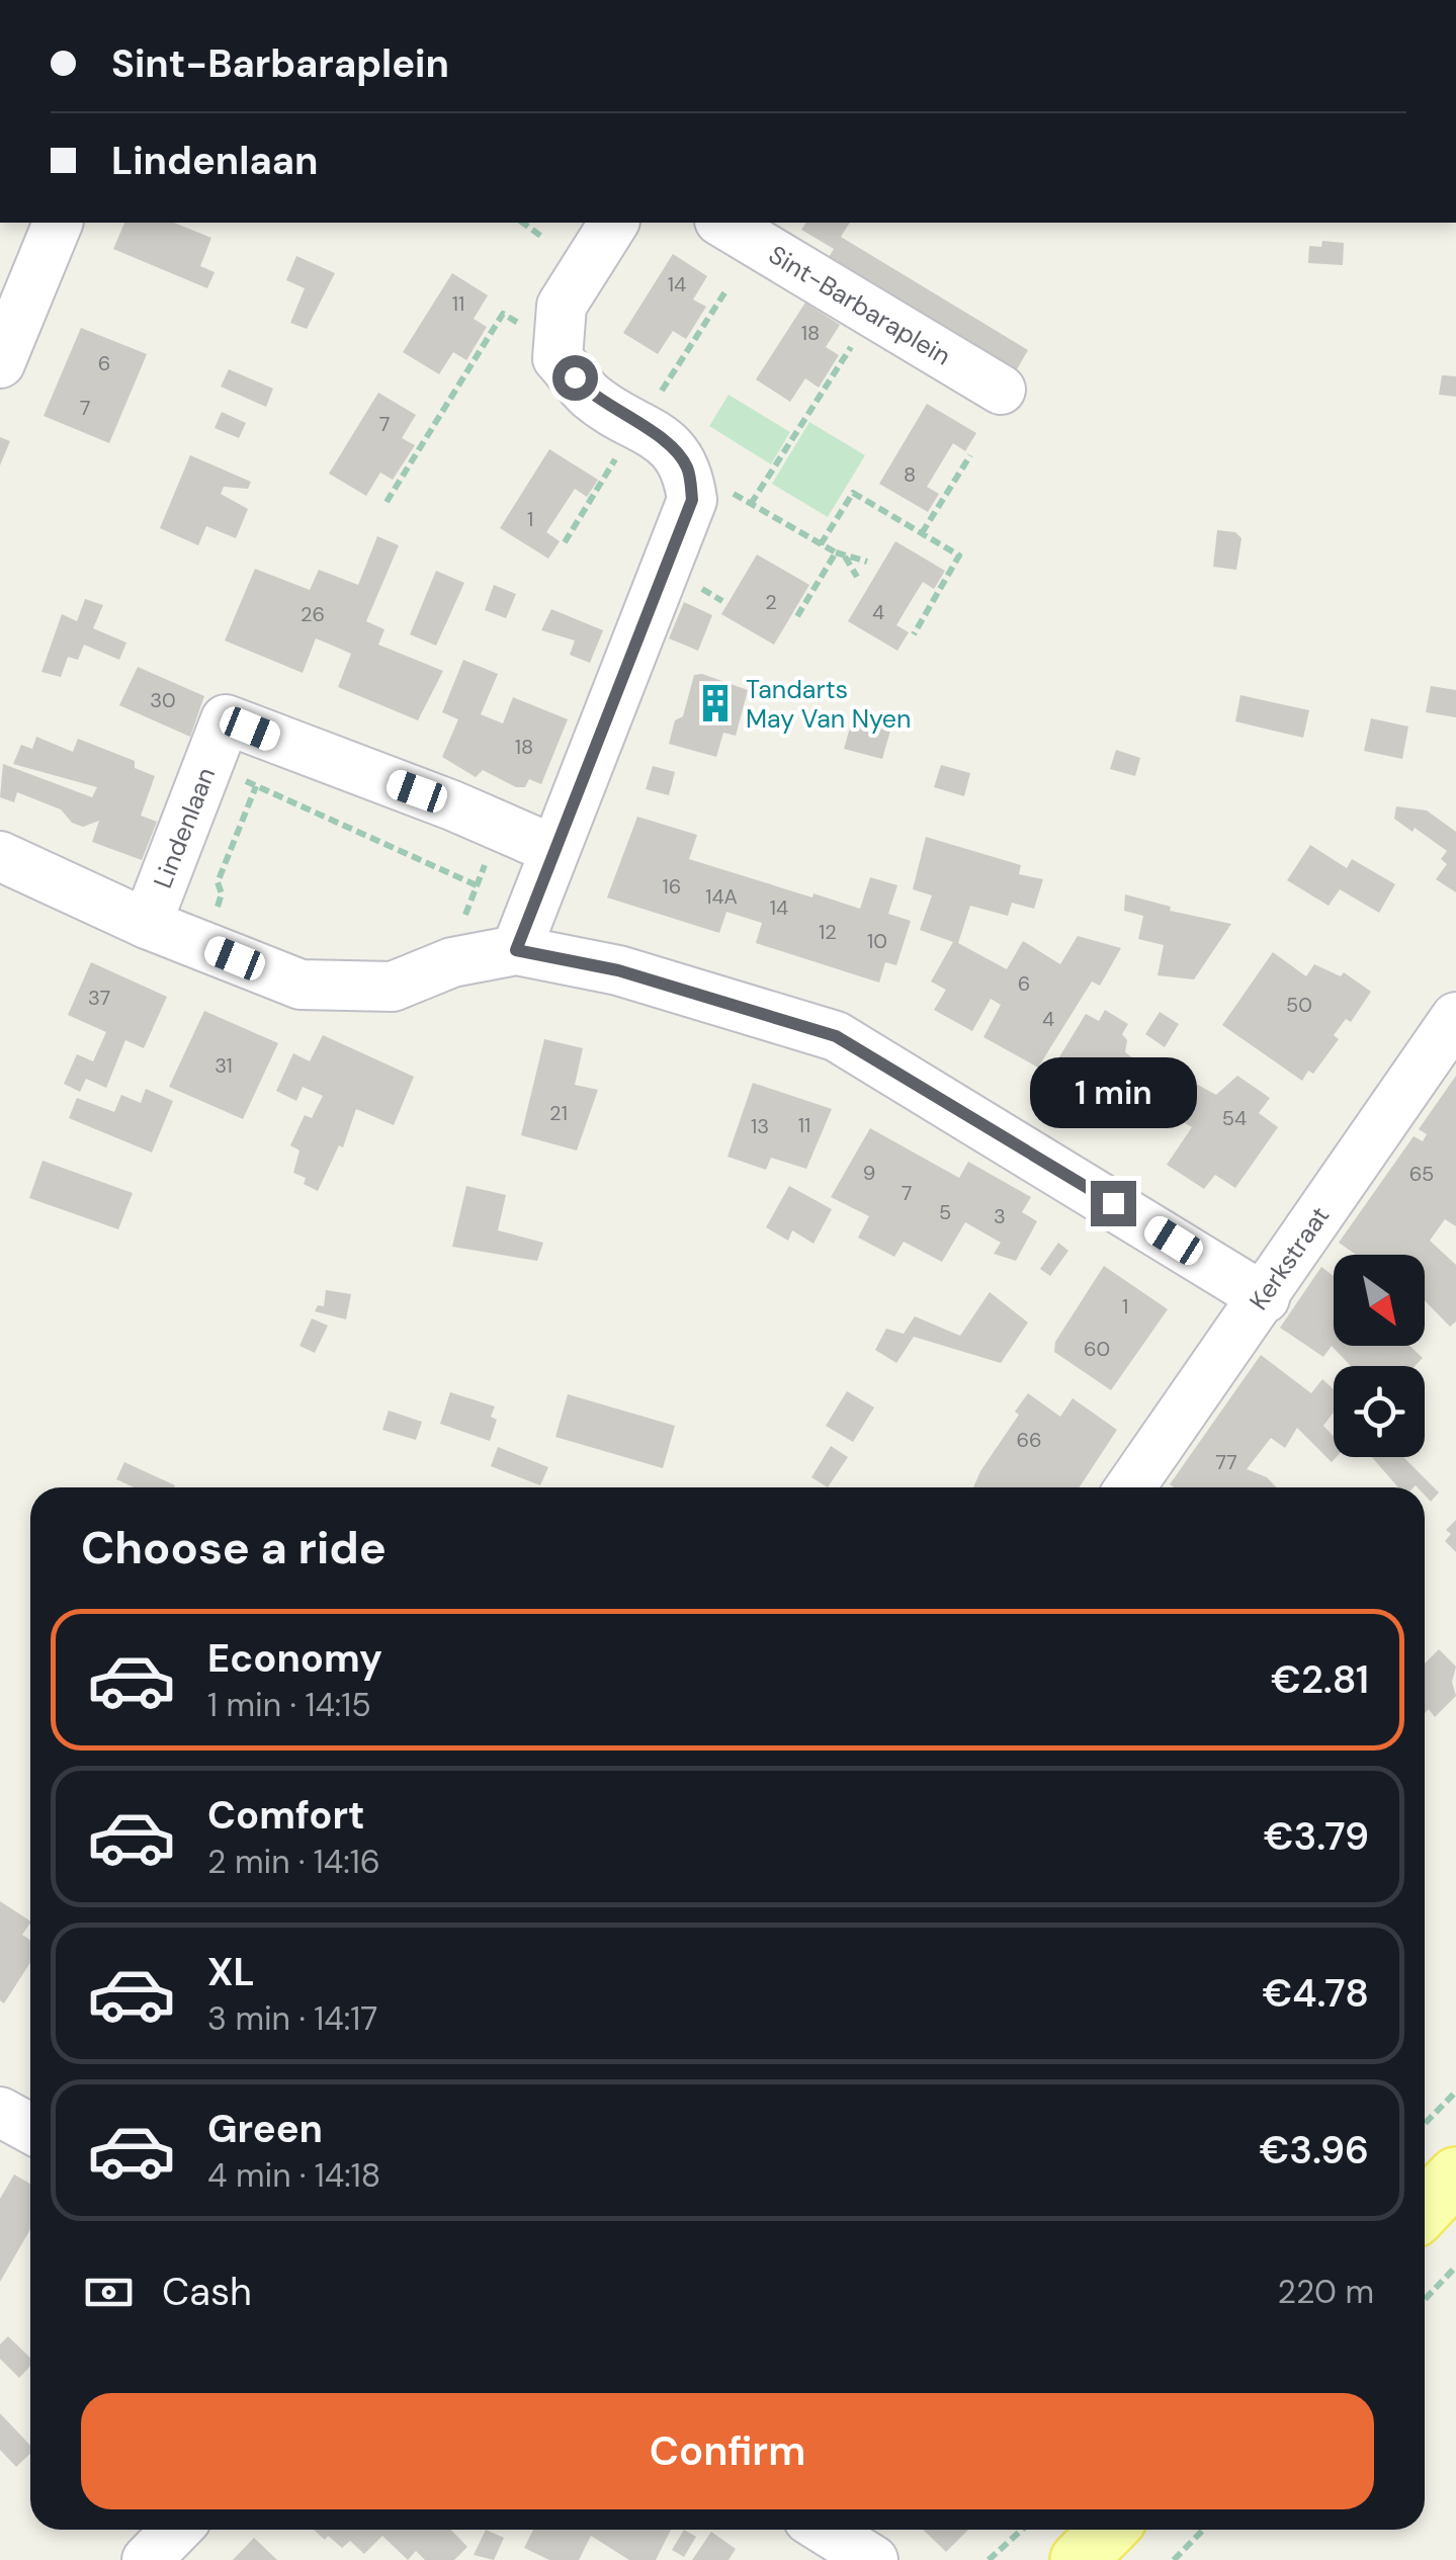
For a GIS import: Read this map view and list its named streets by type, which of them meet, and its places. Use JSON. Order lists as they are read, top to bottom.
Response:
{
  "streets": {
    "street": ["Sint-Barbaraplein", "Lindenlaan", "Kerkstraat"]
  },
  "places": {
    "building": ["Tandarts May Van Nyen"]
  },
  "house_numbers": [
    "14",
    "11",
    "18",
    "6",
    "7",
    "7",
    "8",
    "1",
    "2",
    "4",
    "26",
    "30",
    "18",
    "16",
    "14A",
    "14",
    "12",
    "10",
    "6",
    "37",
    "50",
    "4",
    "31",
    "21",
    "54",
    "11",
    "13",
    "9",
    "65",
    "7",
    "5",
    "3",
    "1",
    "60",
    "66",
    "77"
  ],
  "north": "bottom right",
  "page": {
    "banner": ["Sint-Barbaraplein", "Lindenlaan"],
    "bubble": "1 min",
    "heading": "Choose a ride",
    "list": [
      {
        "name": "Economy",
        "note": "1 min · 14:15",
        "value": "€2.81"
      },
      {
        "name": "Comfort",
        "note": "2 min · 14:16",
        "value": "€3.79"
      },
      {
        "name": "XL",
        "note": "3 min · 14:17",
        "value": "€4.78"
      },
      {
        "name": "Green",
        "note": "4 min · 14:18",
        "value": "€3.96"
      }
    ],
    "pay": ["Cash", "220 m"],
    "buttons": "Confirm"
  }
}
